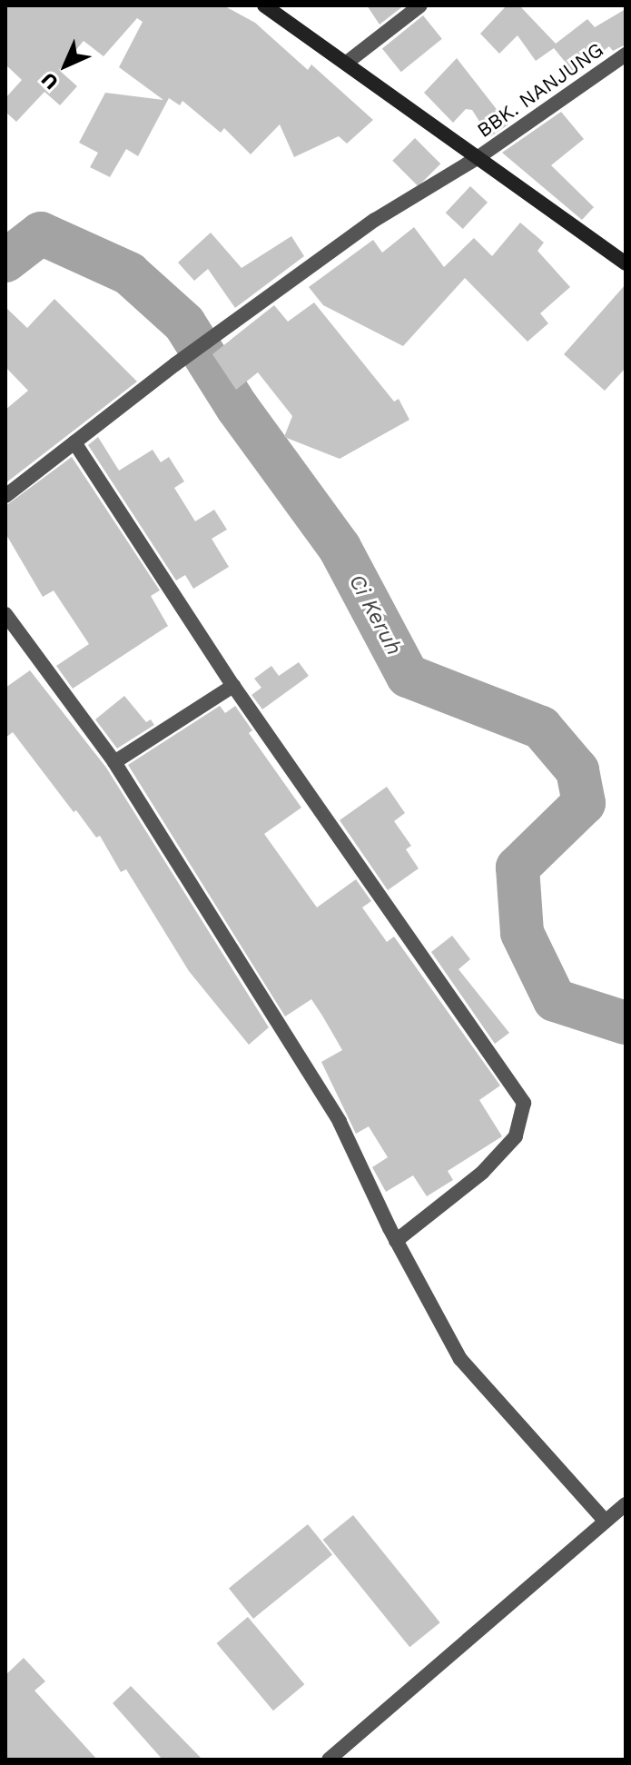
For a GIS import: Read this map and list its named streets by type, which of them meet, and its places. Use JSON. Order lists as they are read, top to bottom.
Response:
{
  "streets": {
    "street": ["BBK. NANJUNG"]
  },
  "water": ["Ci Keruh"],
  "north": "bottom left"
}
